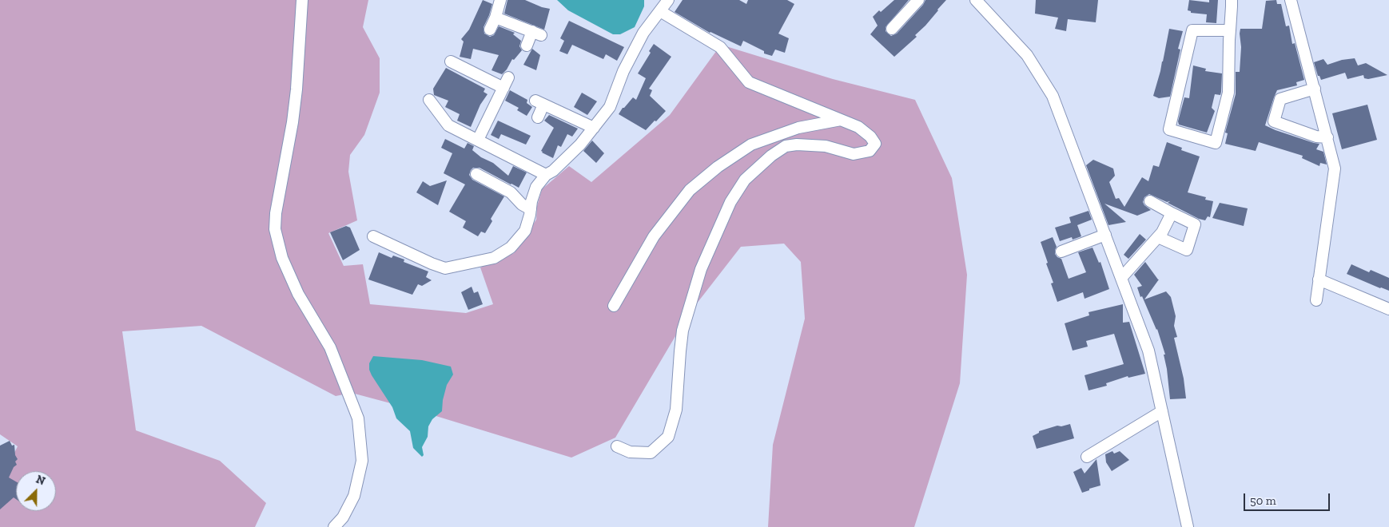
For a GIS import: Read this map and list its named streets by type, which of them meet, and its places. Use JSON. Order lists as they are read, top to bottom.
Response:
{
  "scale_bar": "50 m",
  "north": "top right"
}
